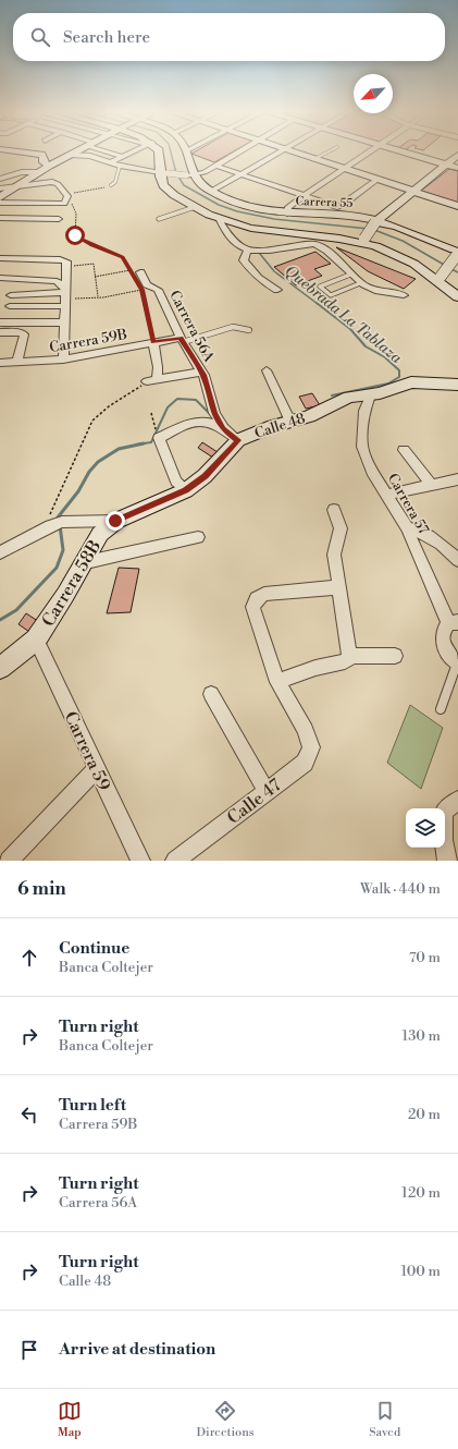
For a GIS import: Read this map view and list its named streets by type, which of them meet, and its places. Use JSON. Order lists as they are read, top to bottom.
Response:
{
  "streets": {
    "street": [
      "Carrera 55",
      "Carrera 56A",
      "Carrera 59B",
      "Calle 48",
      "Carrera 57",
      "Carrera 58B",
      "Carrera 59",
      "Calle 47"
    ]
  },
  "crossings": [
    ["Carrera 56A", "Carrera 59B"],
    ["Carrera 56A", "Calle 48"],
    ["Calle 48", "Carrera 57"],
    ["Calle 48", "Carrera 58B"],
    ["Carrera 58B", "Carrera 59"]
  ],
  "water": ["Quebrada La Tablaza"],
  "north": "bottom left",
  "page": {
    "search": "Search here",
    "heading": ["6 min", "Walk · 440 m"],
    "list": [
      ["Continue", "Banca Coltejer", "70 m"],
      ["Turn right", "Banca Coltejer", "130 m"],
      ["Turn left", "Carrera 59B", "20 m"],
      ["Turn right", "Carrera 56A", "120 m"],
      ["Turn right", "Calle 48", "100 m"],
      "Arrive at destination"
    ],
    "nav": ["Map", "Directions", "Saved"]
  }
}
